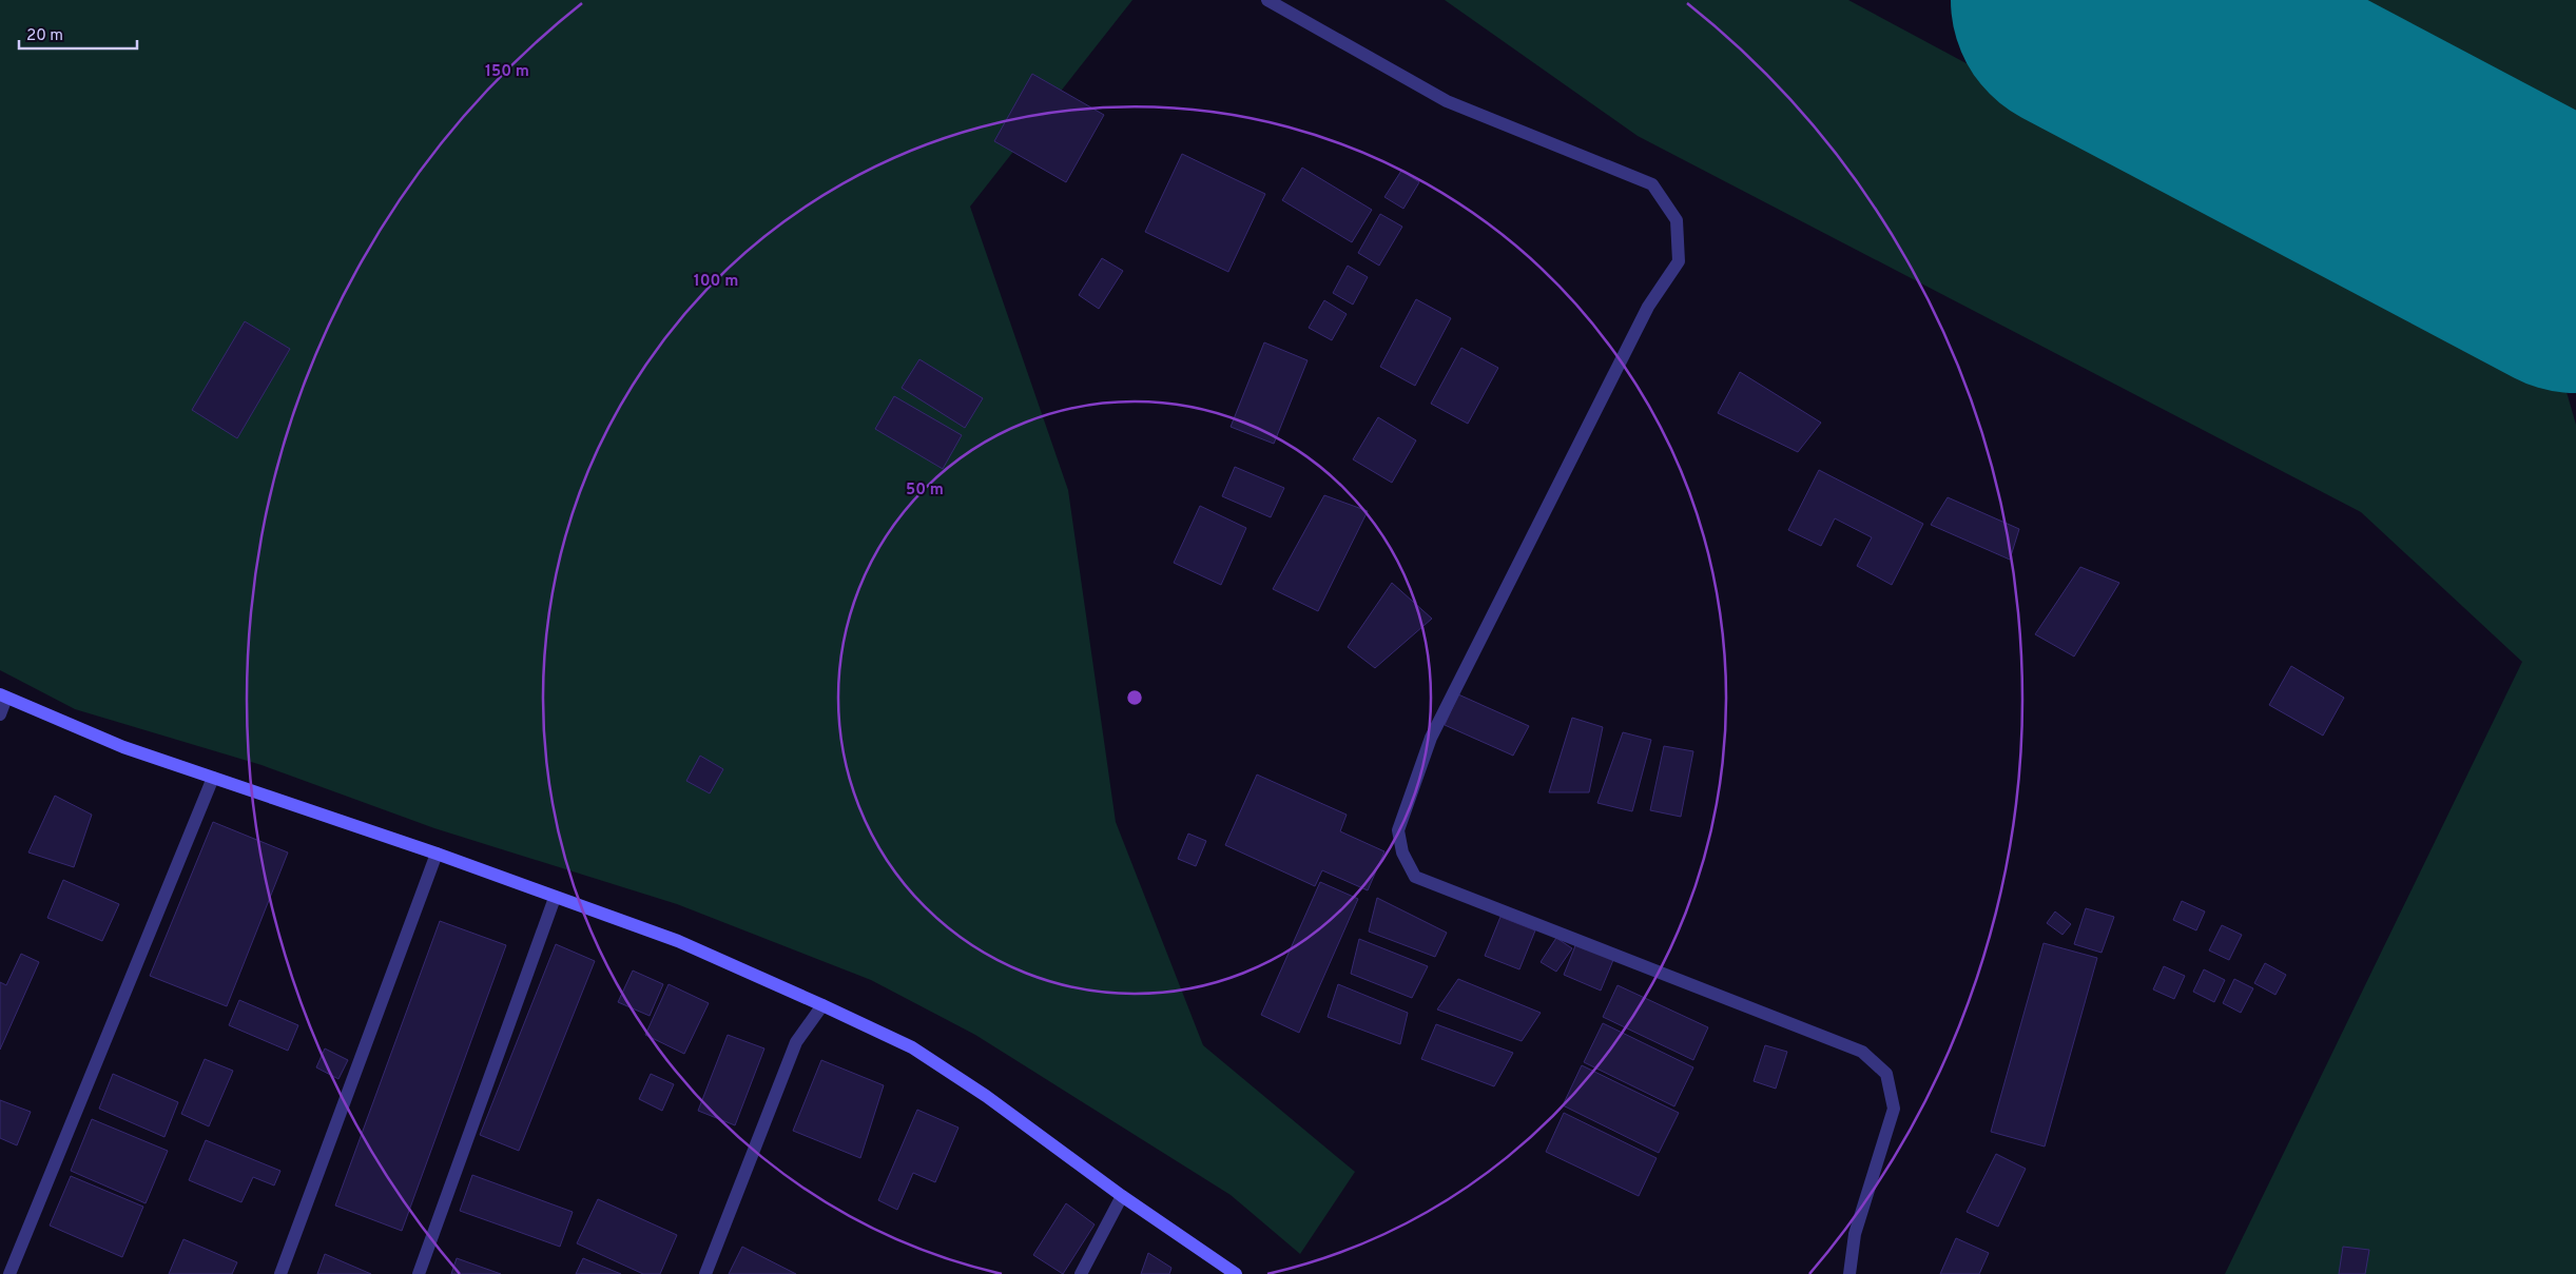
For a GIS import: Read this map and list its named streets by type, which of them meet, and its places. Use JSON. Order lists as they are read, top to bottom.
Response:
{
  "scale_bar": "20 m",
  "rings": ["150 m", "100 m", "50 m"]
}
